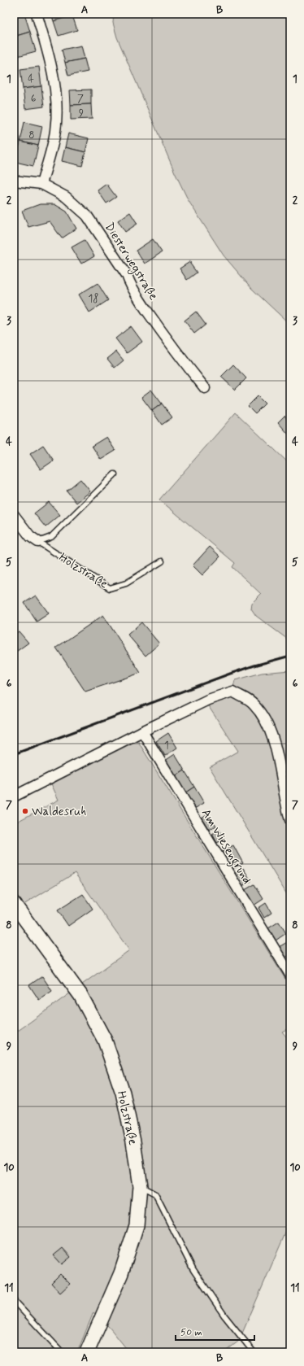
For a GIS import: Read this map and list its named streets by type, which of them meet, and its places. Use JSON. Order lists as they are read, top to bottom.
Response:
{
  "streets": {
    "street": ["Diesterwegstraße", "Holzstraße", "Am Wiesengrund"]
  },
  "places": ["Waldesruh"],
  "house_numbers": [
    "4",
    "6",
    "7",
    "9",
    "8",
    "18",
    "1"
  ],
  "scale_bar": "50 m",
  "grid": {
    "columns": ["A", "B"],
    "rows": [
      "1",
      "2",
      "3",
      "4",
      "5",
      "6",
      "7",
      "8",
      "9",
      "10",
      "11"
    ]
  }
}
